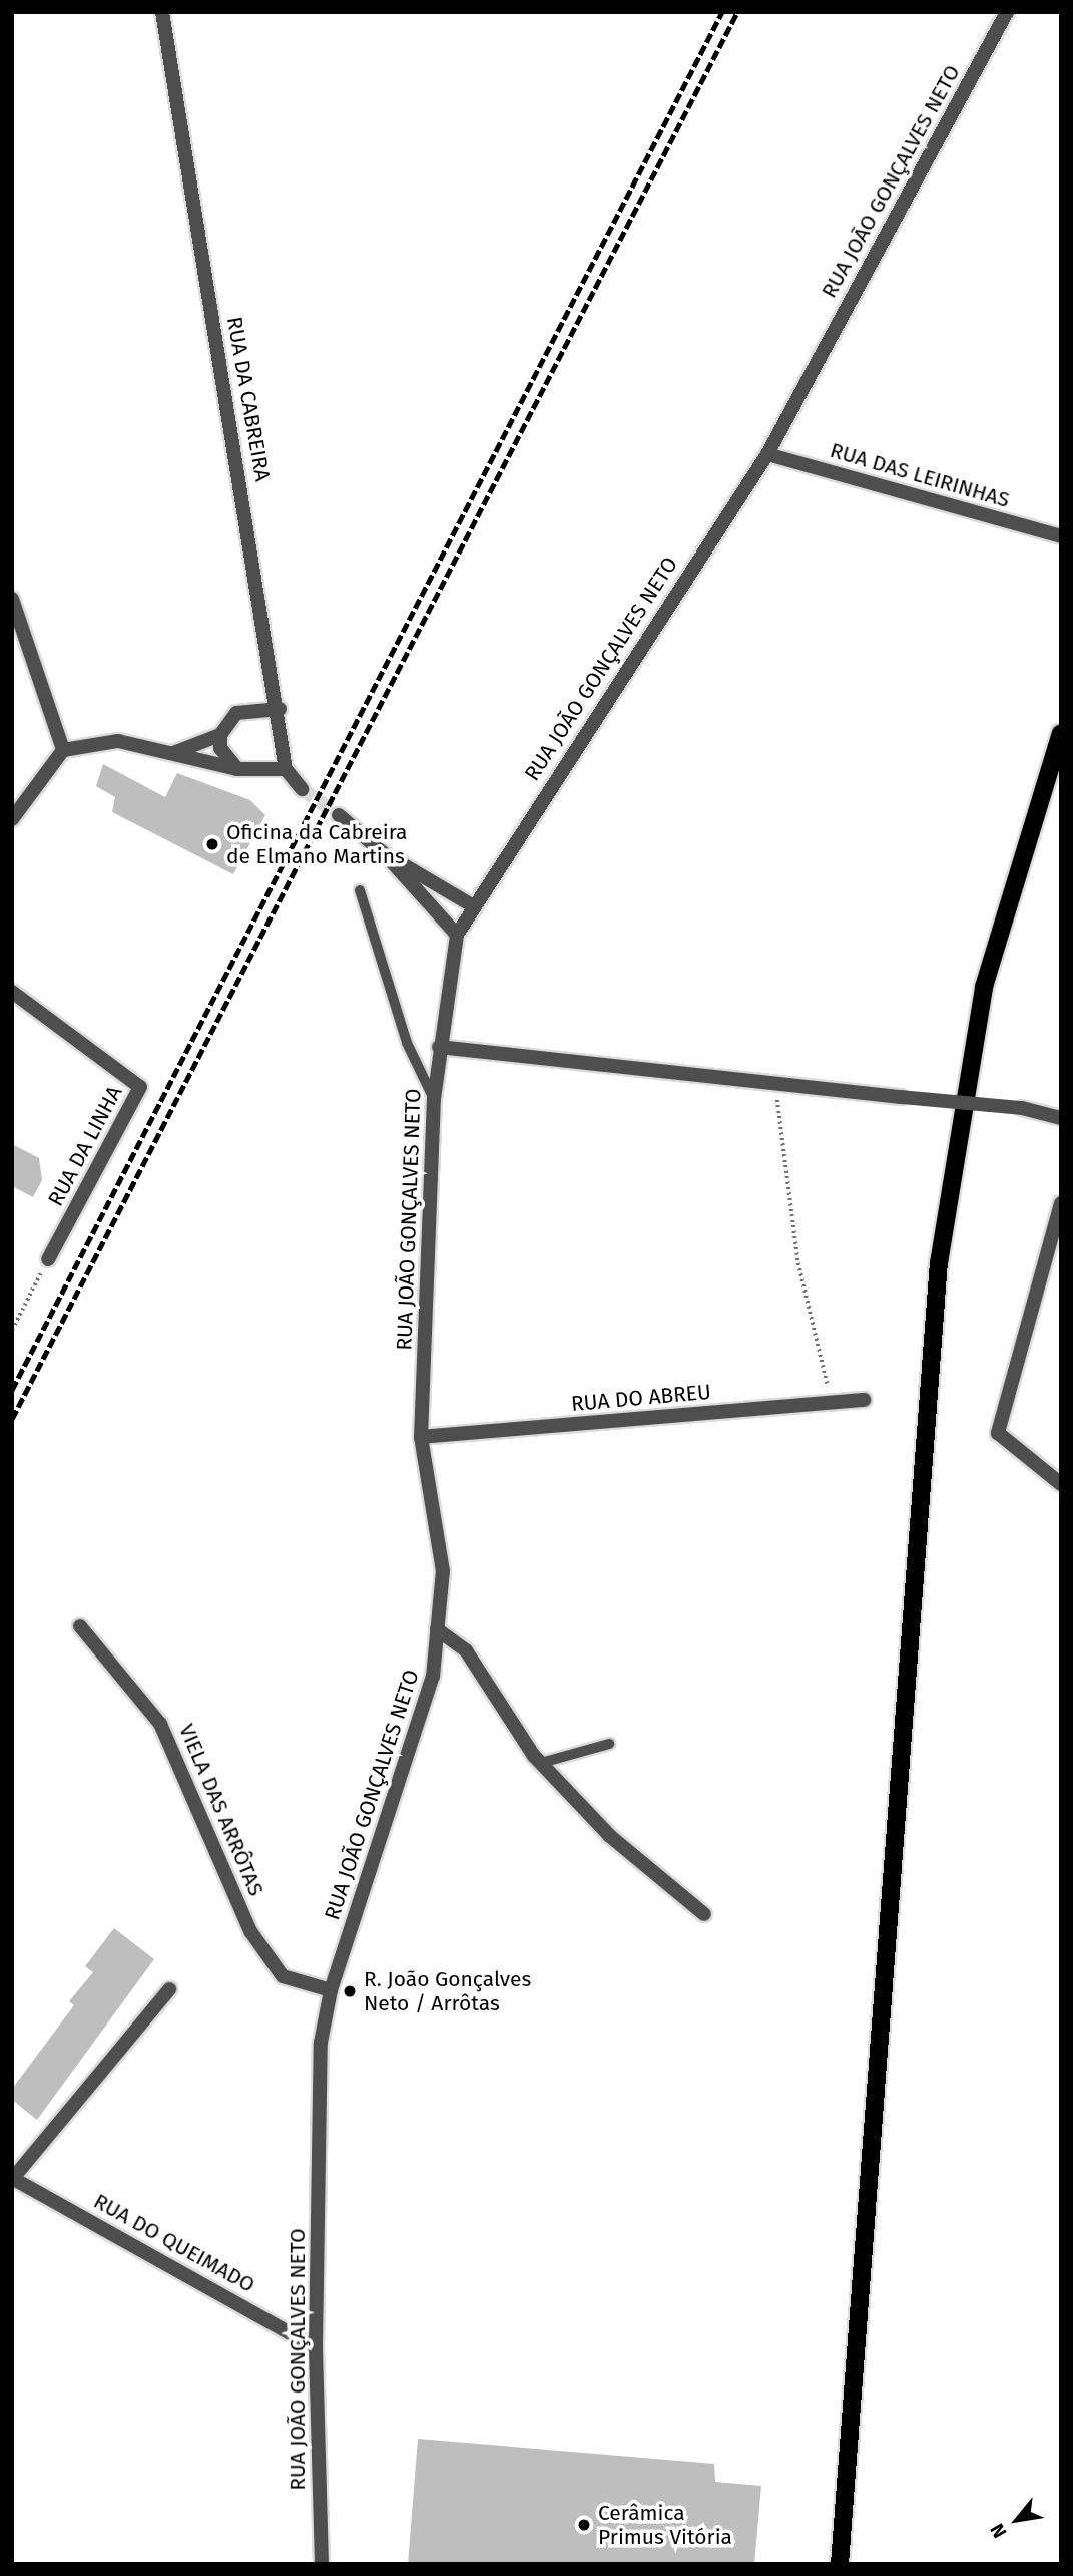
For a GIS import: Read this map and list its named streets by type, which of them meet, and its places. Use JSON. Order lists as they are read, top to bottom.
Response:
{
  "streets": {
    "street": [
      "RUA JOÃO GONÇALVES NETO",
      "RUA DA CABREIRA",
      "RUA DAS LEIRINHAS",
      "RUA DA LINHA",
      "RUA DO ABREU",
      "VIELA DAS ARRÔTAS",
      "RUA DO QUEIMADO"
    ]
  },
  "crossings": [
    ["RUA JOÃO GONÇALVES NETO", "RUA DAS LEIRINHAS"],
    ["RUA JOÃO GONÇALVES NETO", "RUA DO ABREU"],
    ["RUA JOÃO GONÇALVES NETO", "VIELA DAS ARRÔTAS"],
    ["RUA JOÃO GONÇALVES NETO", "RUA DO QUEIMADO"]
  ],
  "places": ["Oficina da Cabreira de Elmano Martins", "R. João Gonçalves Neto / Arrôtas", "Cerâmica Primus Vitória"],
  "north": "bottom left"
}
